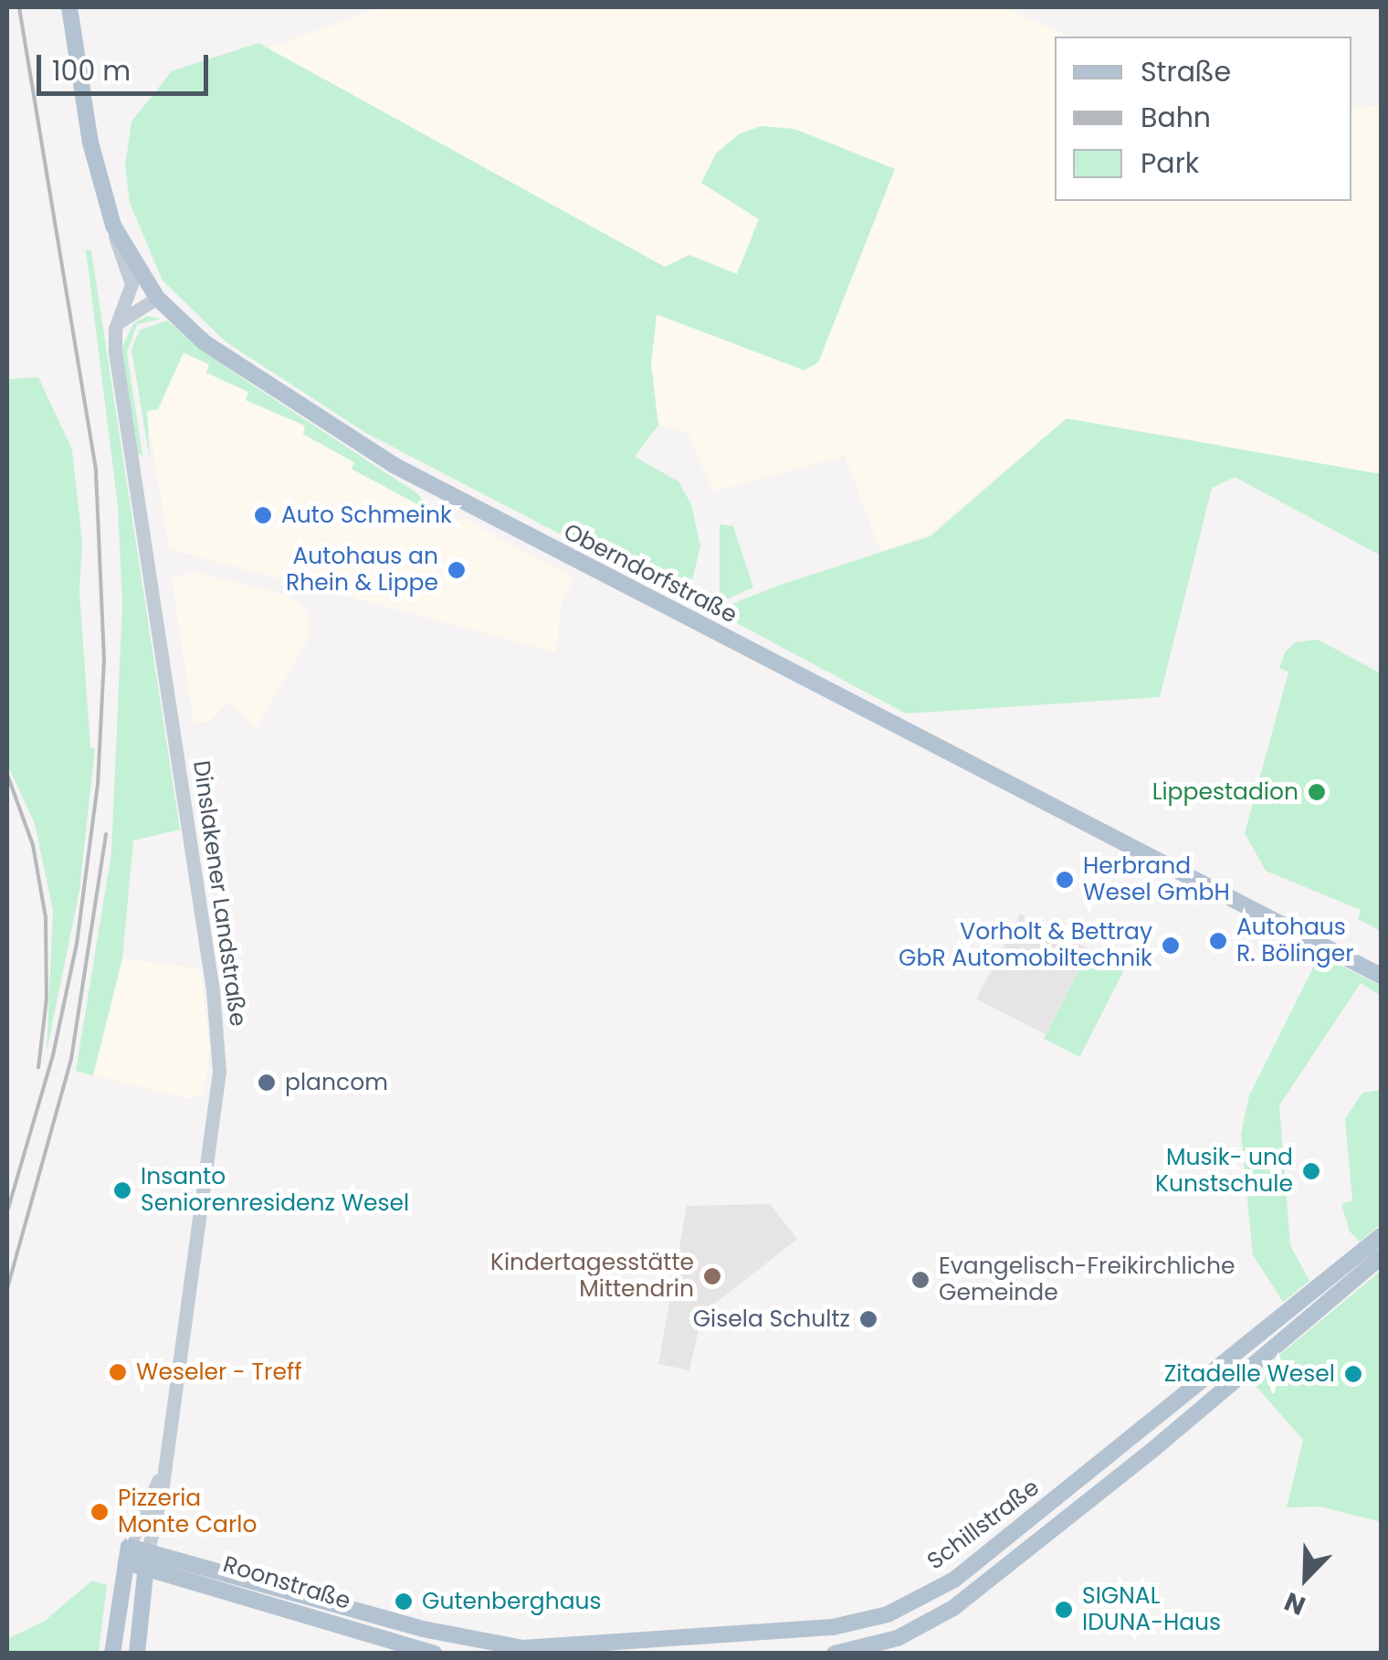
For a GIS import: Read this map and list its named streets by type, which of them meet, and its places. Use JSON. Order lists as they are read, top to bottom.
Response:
{
  "streets": {
    "main road": [
      "Oberndorfstraße",
      "Dinslakener Landstraße",
      "Schillstraße",
      "Roonstraße"
    ]
  },
  "crossings": [
    ["Oberndorfstraße", "Dinslakener Landstraße"],
    ["Dinslakener Landstraße", "Schillstraße"],
    ["Dinslakener Landstraße", "Roonstraße"],
    ["Schillstraße", "Roonstraße"]
  ],
  "places": [
    "Auto Schmeink",
    "Autohaus an Rhein & Lippe",
    "Lippestadion",
    "Herbrand Wesel GmbH",
    "Autohaus R. Bölinger",
    "Vorholt & Bettray GbR Automobiltechnik",
    "plancom",
    "Musik- und Kunstschule",
    "Insanto Seniorenresidenz Wesel",
    "Kindertagesstätte Mittendrin",
    "Evangelisch-Freikirchliche Gemeinde",
    "Gisela Schultz",
    "Weseler - Treff",
    "Zitadelle Wesel",
    "Pizzeria Monte Carlo",
    "Gutenberghaus",
    "SIGNAL IDUNA-Haus"
  ],
  "legend": ["Straße", "Bahn", "Park"],
  "scale_bar": "100 m",
  "north": "bottom left"
}
